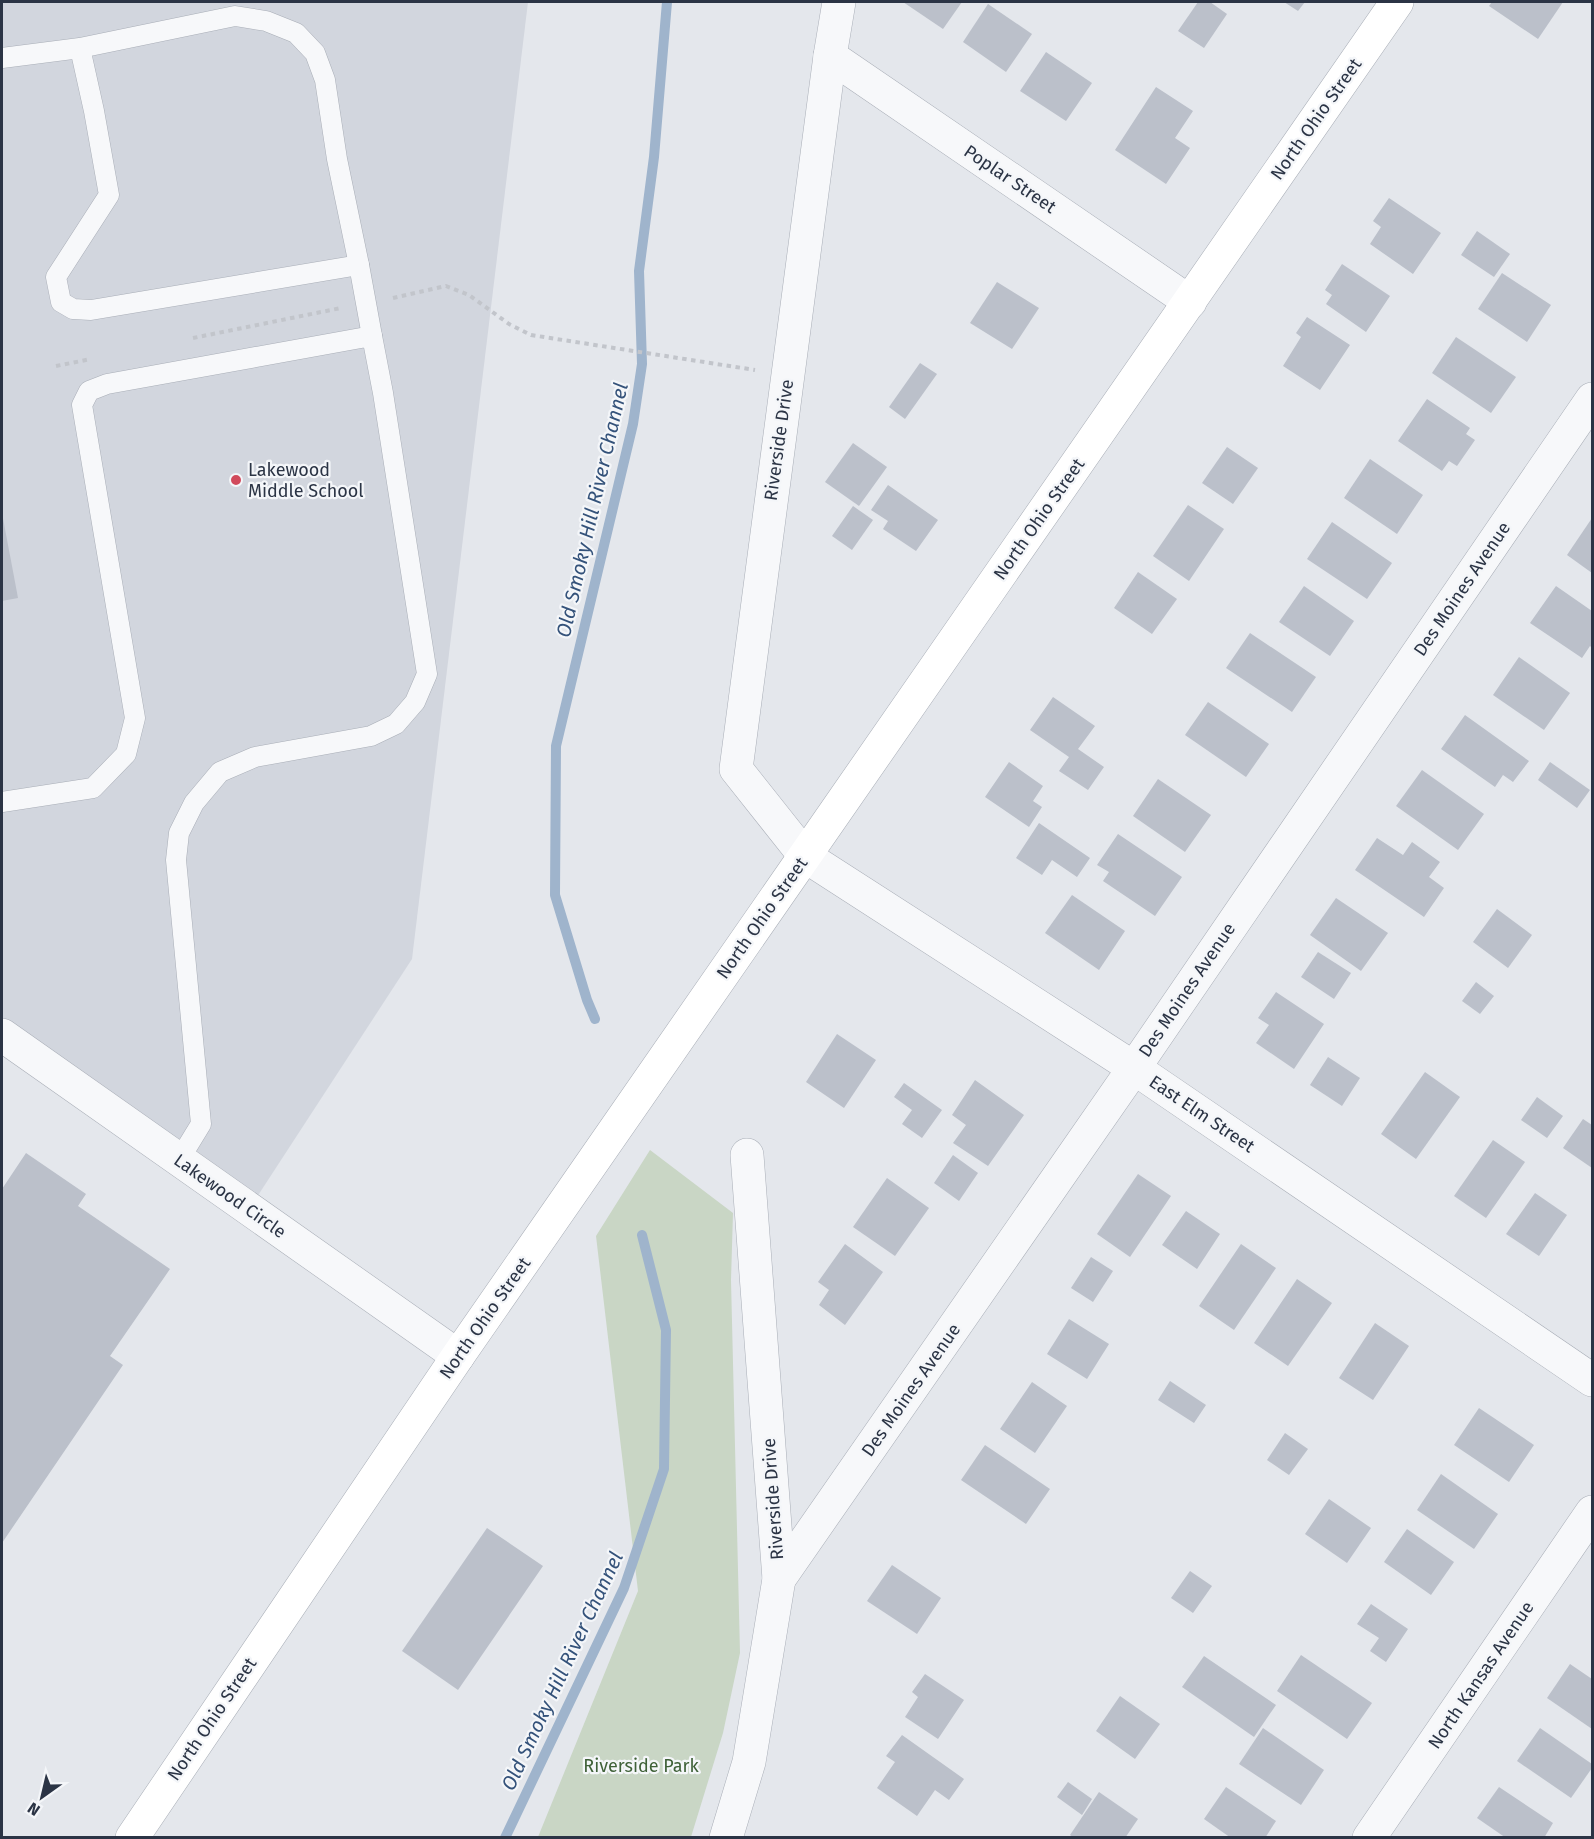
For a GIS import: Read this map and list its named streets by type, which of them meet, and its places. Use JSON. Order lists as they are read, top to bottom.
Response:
{
  "streets": {
    "main road": ["North Ohio Street"],
    "street": [
      "Poplar Street",
      "Riverside Drive",
      "Des Moines Avenue",
      "East Elm Street",
      "Lakewood Circle",
      "North Kansas Avenue"
    ]
  },
  "crossings": [
    ["North Ohio Street", "Poplar Street"],
    ["North Ohio Street", "Riverside Drive"],
    ["North Ohio Street", "East Elm Street"],
    ["North Ohio Street", "Lakewood Circle"],
    ["Poplar Street", "Riverside Drive"],
    ["Riverside Drive", "Des Moines Avenue"],
    ["Riverside Drive", "East Elm Street"],
    ["Des Moines Avenue", "East Elm Street"]
  ],
  "water": ["Old Smoky Hill River Channel"],
  "parks": ["Riverside Park"],
  "places": ["Lakewood Middle School"],
  "north": "bottom left"
}
